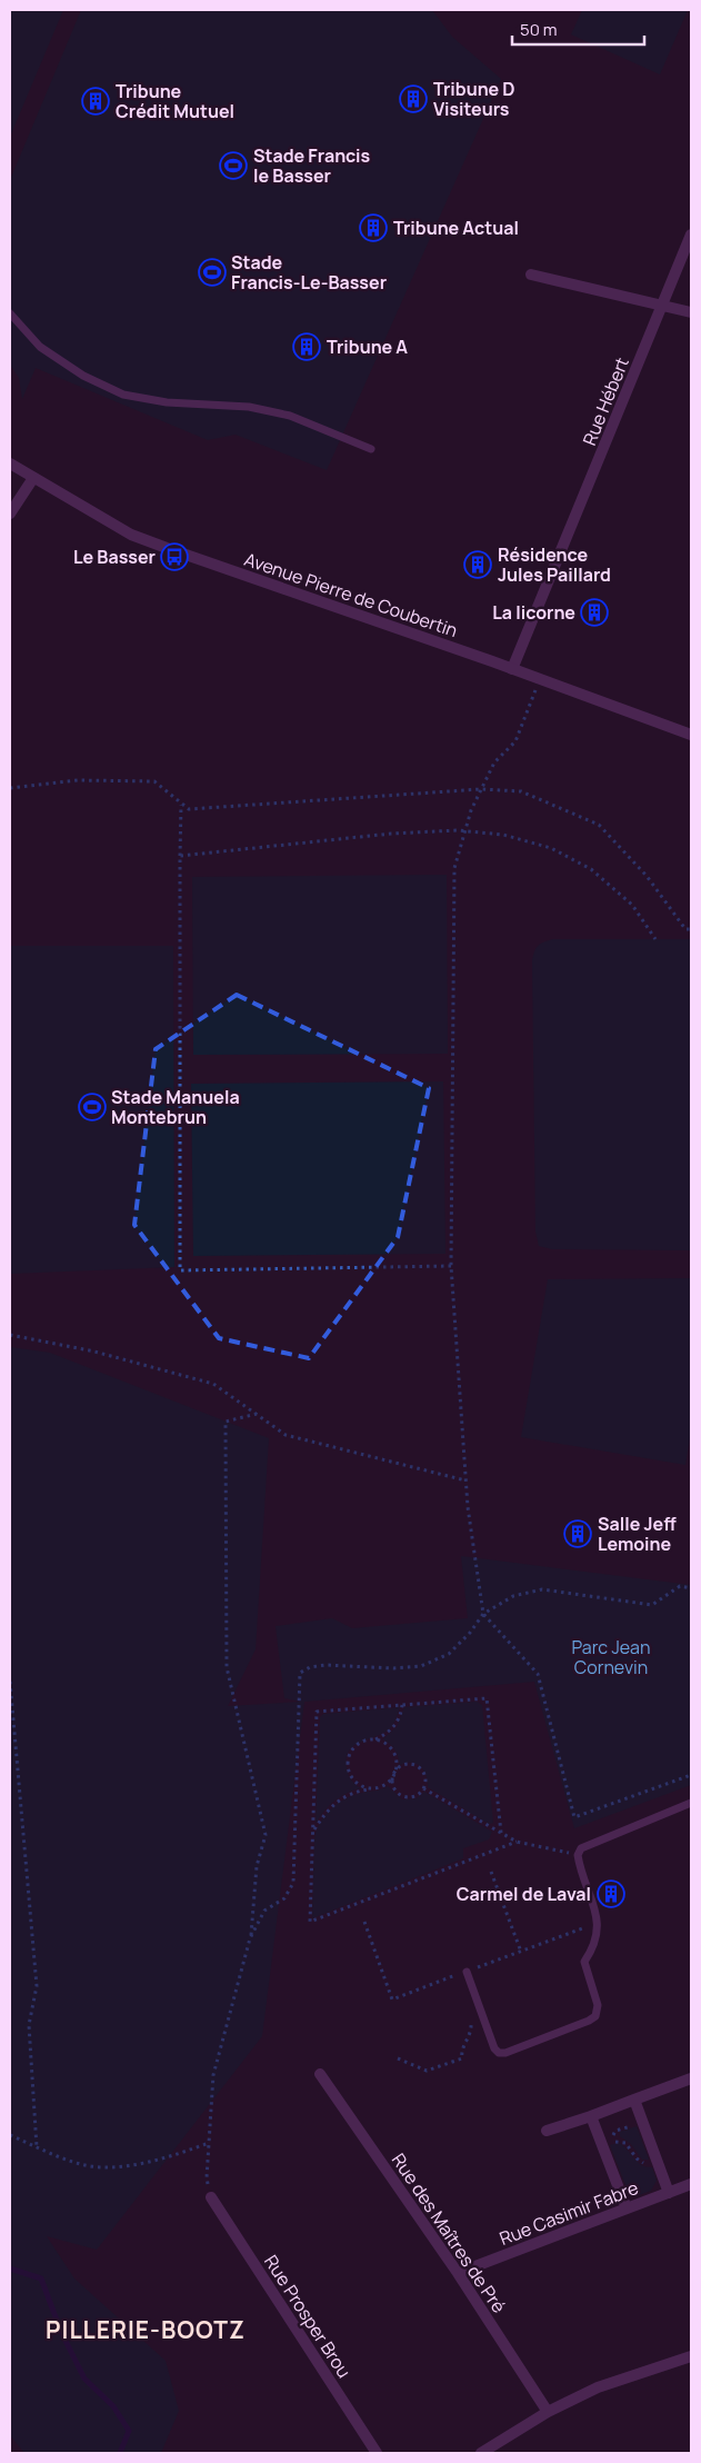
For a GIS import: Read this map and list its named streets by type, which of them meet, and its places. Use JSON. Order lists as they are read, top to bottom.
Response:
{
  "streets": {
    "street": [
      "Rue Hébert",
      "Avenue Pierre de Coubertin",
      "Rue Casimir Fabre",
      "Rue des Maîtres de Pré",
      "Rue Prosper Brou"
    ]
  },
  "crossings": [
    ["Rue Hébert", "Avenue Pierre de Coubertin"],
    ["Rue Casimir Fabre", "Rue des Maîtres de Pré"]
  ],
  "districts": ["PILLERIE-BOOTZ"],
  "parks": ["Parc Jean Cornevin"],
  "places": {
    "building": [
      "Tribune D Visiteurs",
      "Tribune Crédit Mutuel",
      "Tribune Actual",
      "Tribune A",
      "Résidence Jules Paillard",
      "La licorne",
      "Salle Jeff Lemoine",
      "Carmel de Laval"
    ],
    "sports": ["Stade Francis le Basser", "Stade Francis-Le-Basser", "Stade Manuela Montebrun"],
    "bus stop": ["Le Basser"]
  },
  "scale_bar": "50 m"
}
